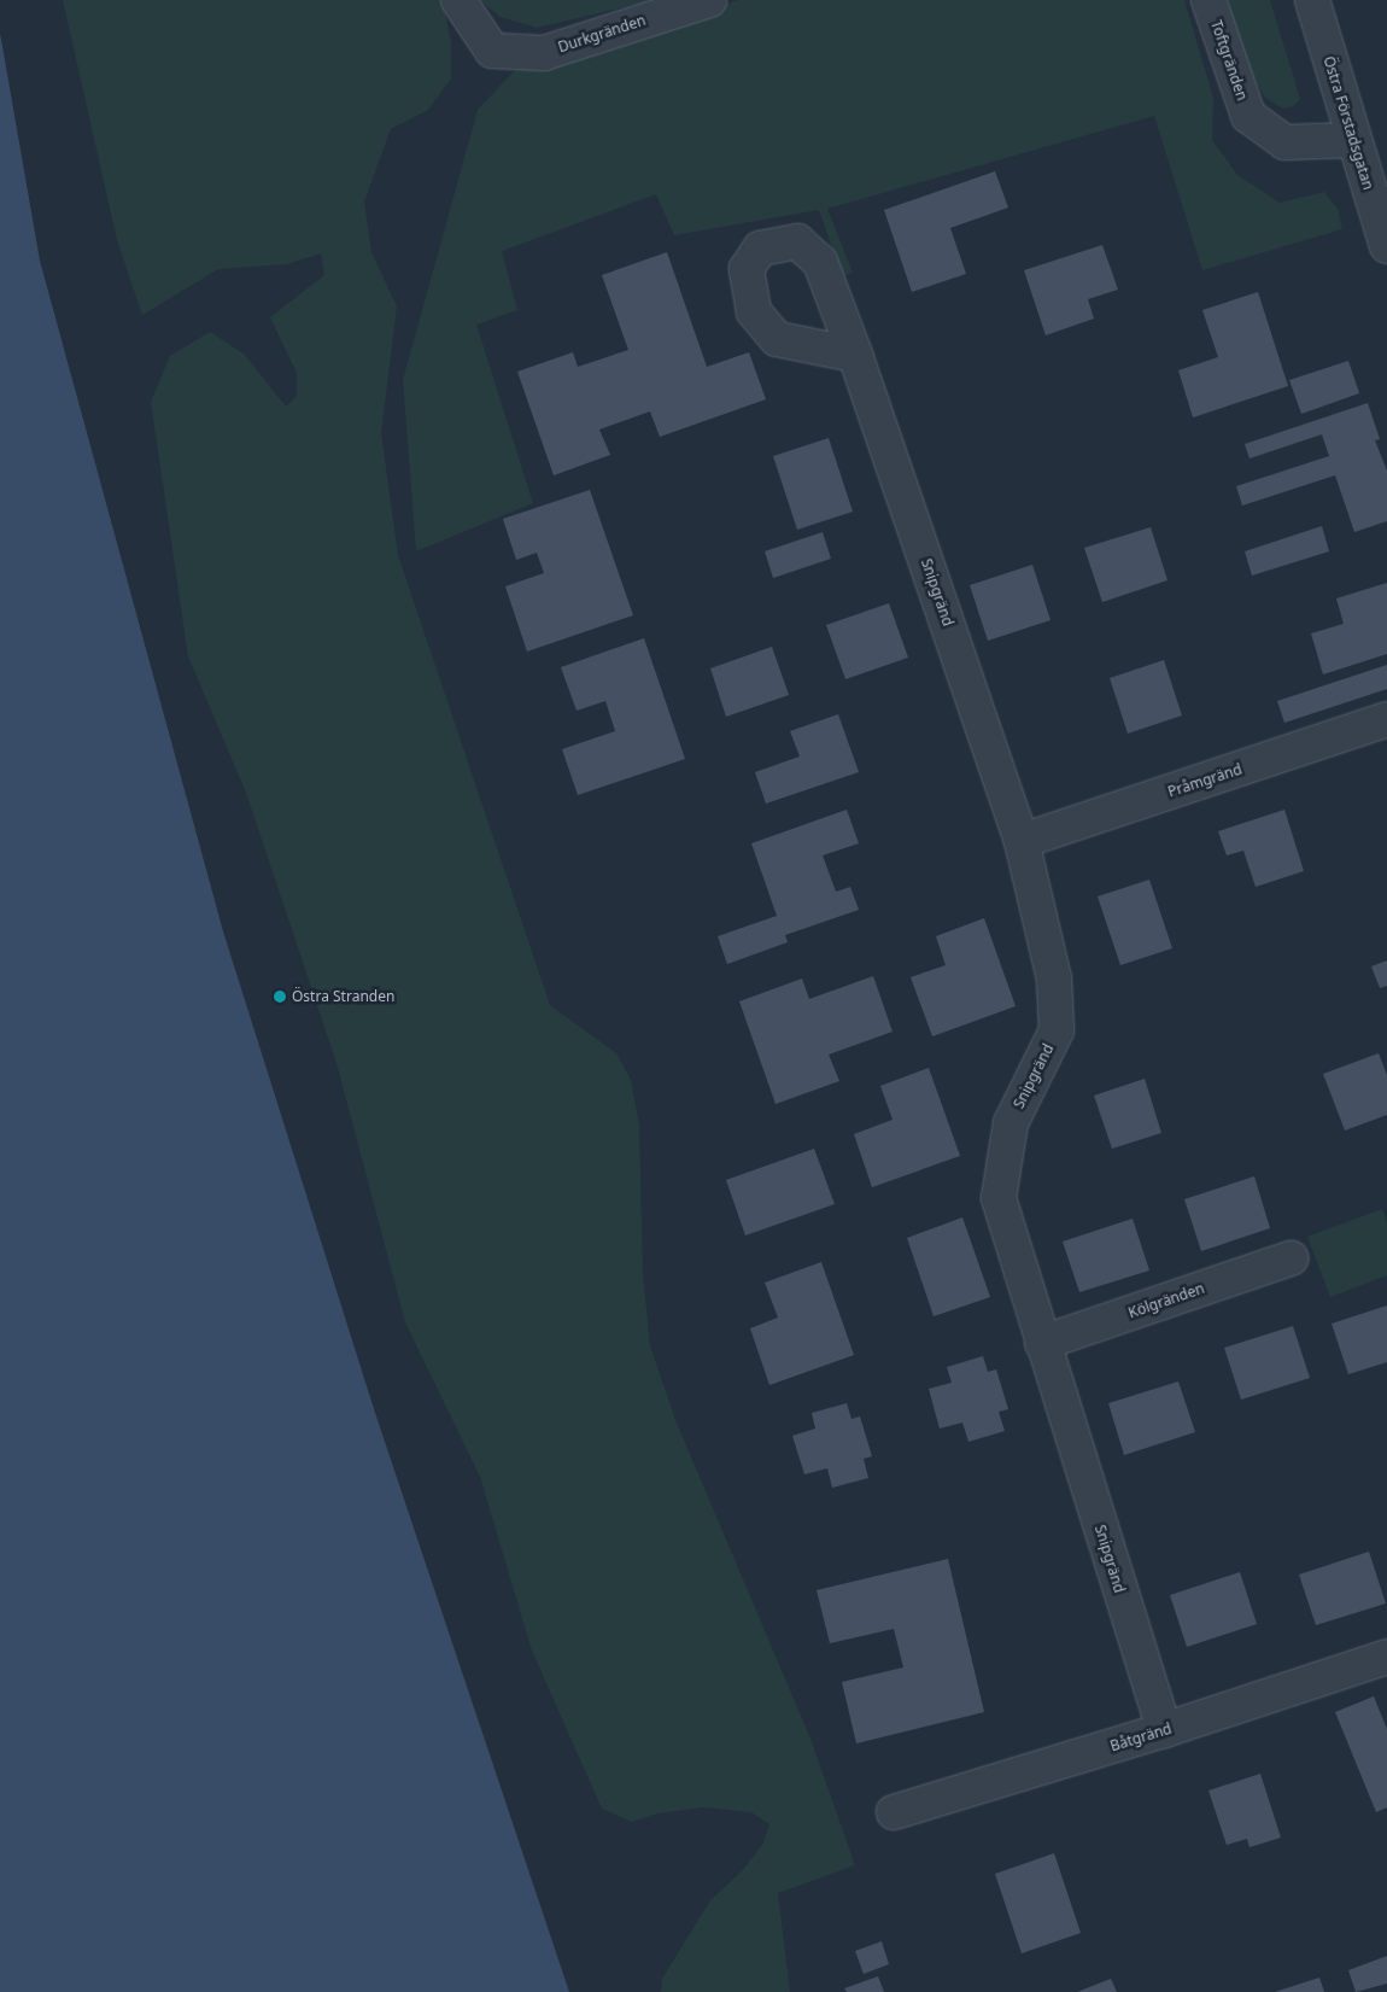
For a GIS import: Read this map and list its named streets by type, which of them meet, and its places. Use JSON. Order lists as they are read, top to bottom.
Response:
{
  "streets": {
    "street": [
      "Durkgränden",
      "Toftgränden",
      "Östra Förstadsgatan",
      "Snipgränd",
      "Pråmgränd",
      "Kölgränden",
      "Båtgränd"
    ]
  },
  "crossings": [
    ["Toftgränden", "Östra Förstadsgatan"],
    ["Snipgränd", "Pråmgränd"],
    ["Snipgränd", "Kölgränden"],
    ["Snipgränd", "Båtgränd"]
  ],
  "places": ["Östra Stranden"]
}
